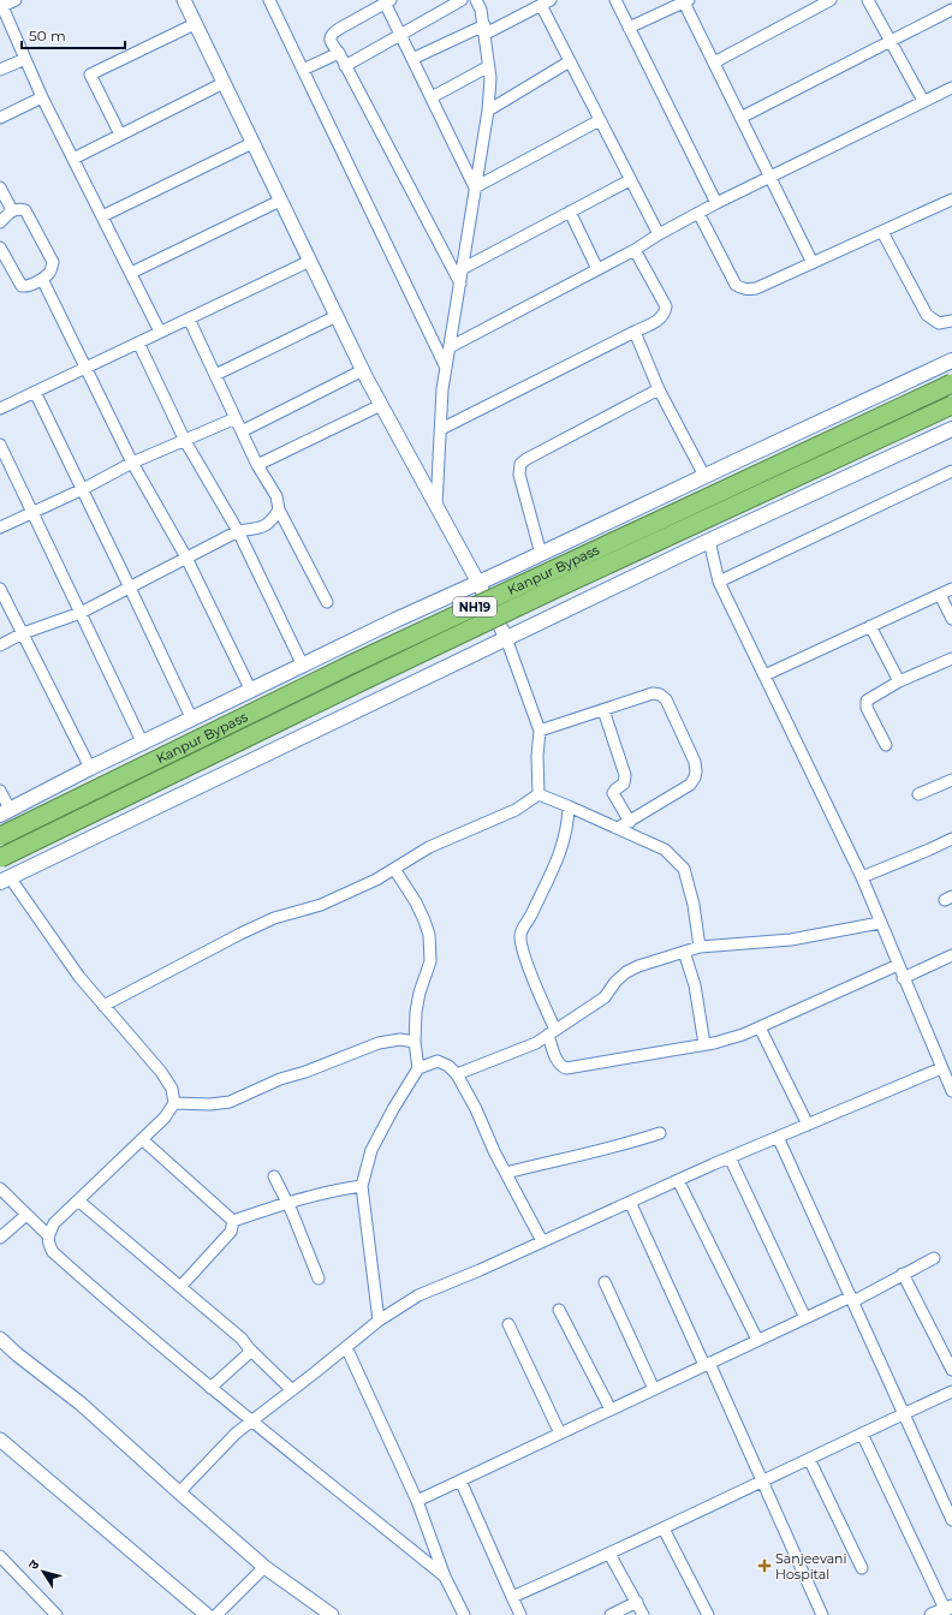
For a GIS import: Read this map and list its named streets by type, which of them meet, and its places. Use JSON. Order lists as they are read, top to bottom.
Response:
{
  "streets": {
    "highway": ["Kanpur Bypass", "NH19"]
  },
  "places": {
    "health": ["Sanjeevani Hospital"]
  },
  "scale_bar": "50 m",
  "north": "top left"
}
